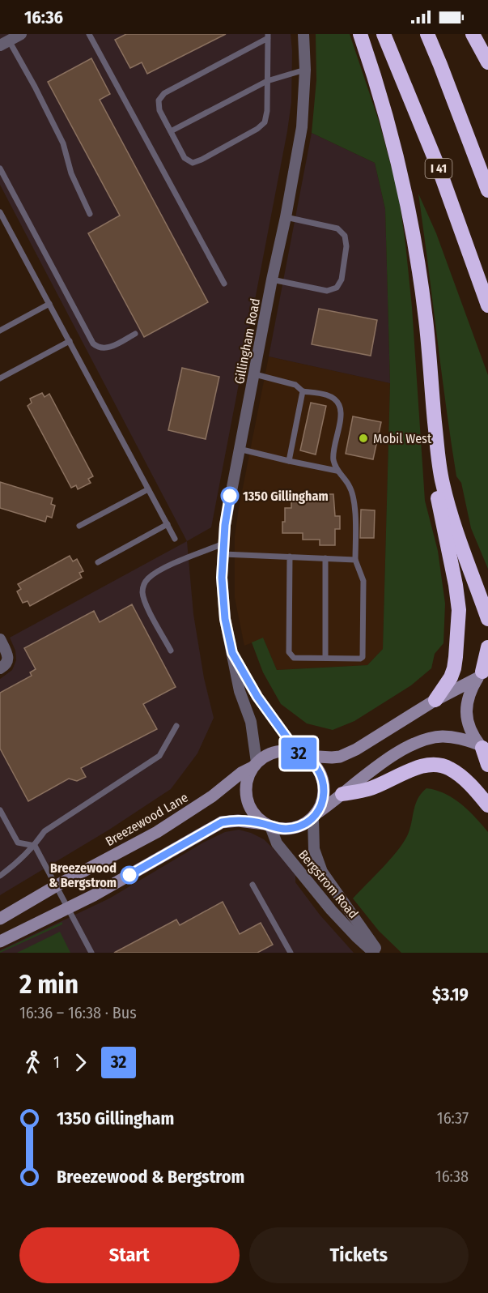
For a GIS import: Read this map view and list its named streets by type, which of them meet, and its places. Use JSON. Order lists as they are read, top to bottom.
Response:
{
  "streets": {
    "highway": ["I 41"],
    "main road": ["Breezewood Lane"],
    "street": ["Gillingham Road", "Bergstrom Road"]
  },
  "crossings": [
    ["Gillingham Road", "Breezewood Lane"],
    ["Gillingham Road", "Bergstrom Road"],
    ["Breezewood Lane", "Bergstrom Road"]
  ],
  "places": ["Mobil West", "1350 Gillingham", "Breezewood & Bergstrom"],
  "lines": ["bus line 32"],
  "page": {
    "status": "16:36",
    "on_map": "32",
    "heading": ["2 min", "16:36 – 16:38 · Bus", "$3.19"],
    "legs": ["1", "32"],
    "list": [
      {
        "name": "1350 Gillingham",
        "value": "16:37"
      },
      {
        "name": "Breezewood & Bergstrom",
        "value": "16:38"
      }
    ],
    "buttons": ["Start", "Tickets"]
  }
}
